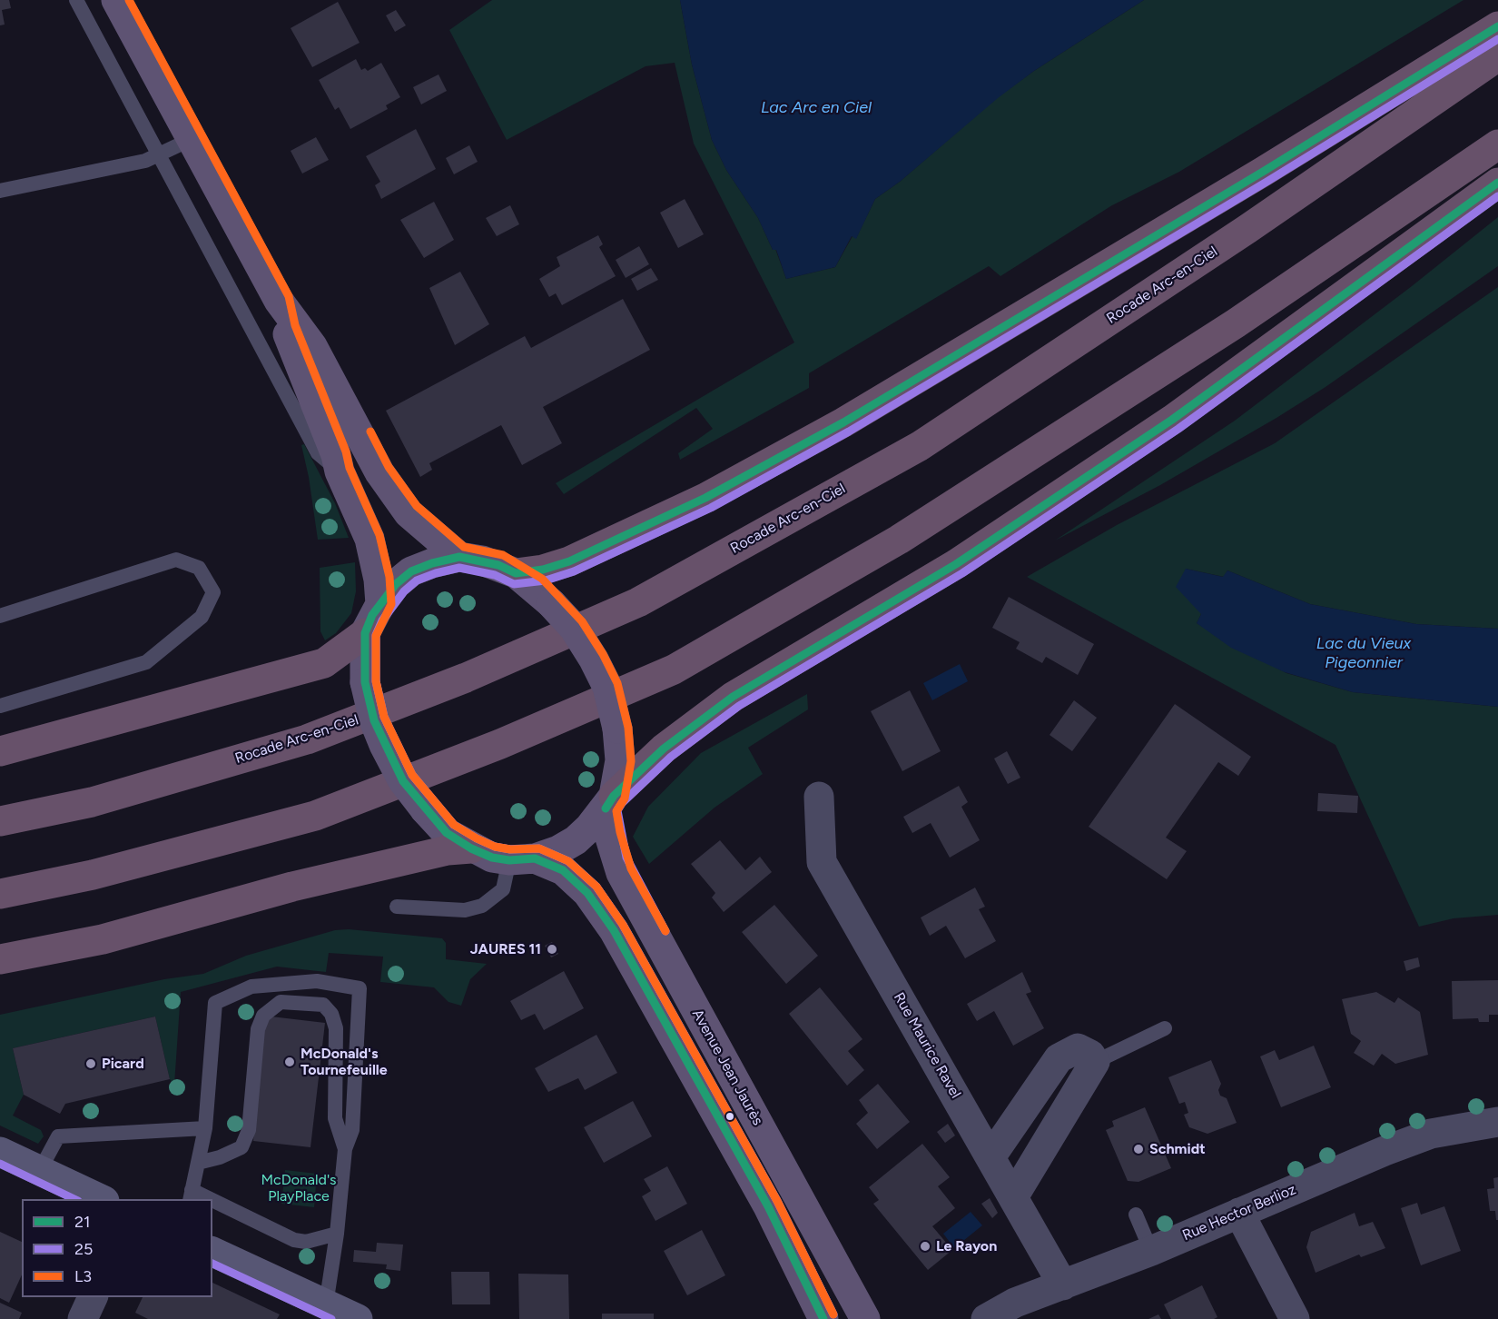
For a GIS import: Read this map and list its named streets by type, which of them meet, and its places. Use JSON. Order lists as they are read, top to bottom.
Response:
{
  "streets": {
    "highway": ["Rocade Arc-en-Ciel"],
    "main road": ["Avenue Jean Jaurès"],
    "street": ["Rue Maurice Ravel", "Rue Hector Berlioz"]
  },
  "crossings": [
    ["Rue Maurice Ravel", "Rue Hector Berlioz"]
  ],
  "water": ["Lac Arc en Ciel", "Lac du Vieux Pigeonnier"],
  "parks": ["McDonald's PlayPlace"],
  "places": [
    "JAURES 11",
    "McDonald's Tournefeuille",
    "Picard",
    "Schmidt",
    "Le Rayon"
  ],
  "lines": ["transit line L3", "transit line 21", "transit line 25"],
  "legend": ["21", "25", "L3"]
}
